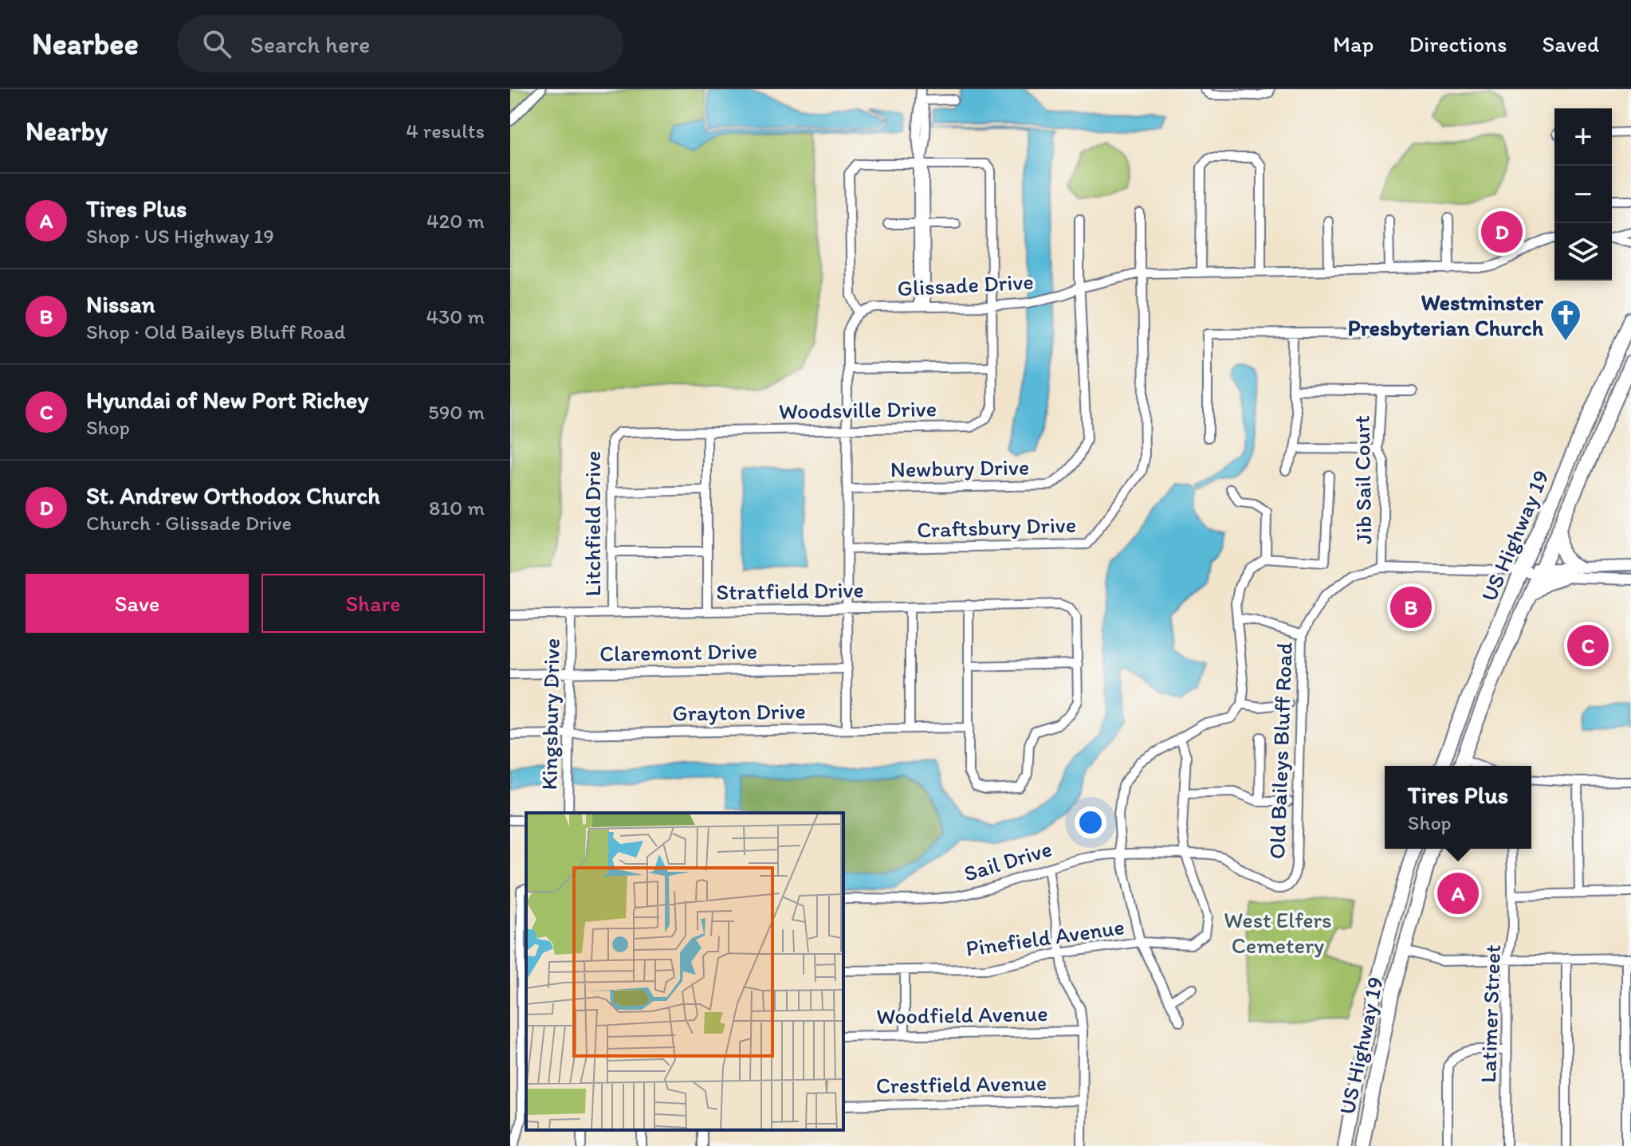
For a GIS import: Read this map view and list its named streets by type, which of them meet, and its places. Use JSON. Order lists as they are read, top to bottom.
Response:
{
  "streets": {
    "highway": ["US Highway 19"],
    "street": [
      "Glissade Drive",
      "Woodsville Drive",
      "Newbury Drive",
      "Jib Sail Court",
      "Litchfield Drive",
      "Craftsbury Drive",
      "Stratfield Drive",
      "Claremont Drive",
      "Grayton Drive",
      "Kingsbury Drive",
      "Old Baileys Bluff Road",
      "Sail Drive",
      "Pinefield Avenue",
      "Latimer Street",
      "Woodfield Avenue",
      "Crestfield Avenue"
    ]
  },
  "crossings": [
    ["Glissade Drive", "Woodsville Drive"],
    ["Glissade Drive", "Newbury Drive"],
    ["Glissade Drive", "Craftsbury Drive"],
    ["Woodsville Drive", "Litchfield Drive"],
    ["Jib Sail Court", "Old Baileys Bluff Road"],
    ["Litchfield Drive", "Stratfield Drive"],
    ["US Highway 19", "Old Baileys Bluff Road"],
    ["Stratfield Drive", "Kingsbury Drive"],
    ["Claremont Drive", "Kingsbury Drive"],
    ["Grayton Drive", "Kingsbury Drive"],
    ["Old Baileys Bluff Road", "Sail Drive"],
    ["Sail Drive", "Pinefield Avenue"]
  ],
  "parks": ["West Elfers Cemetery"],
  "places": {
    "church": ["Westminster Presbyterian Church"]
  },
  "page": {
    "header": "Nearbee",
    "search": "Search here",
    "nav": ["Map", "Directions", "Saved"],
    "heading": ["Nearby", "4 results"],
    "map_buttons": ["+", "−"],
    "list": [
      {
        "mark": "A",
        "name": "Tires Plus",
        "note": "Shop · US Highway 19",
        "value": "420 m"
      },
      {
        "mark": "B",
        "name": "Nissan",
        "note": "Shop · Old Baileys Bluff Road",
        "value": "430 m"
      },
      {
        "mark": "C",
        "name": "Hyundai of New Port Richey",
        "note": "Shop",
        "value": "590 m"
      },
      {
        "mark": "D",
        "name": "St. Andrew Orthodox Church",
        "note": "Church · Glissade Drive",
        "value": "810 m"
      }
    ],
    "pins": [
      "D",
      "B",
      "C",
      "A"
    ],
    "buttons": ["Save", "Share"],
    "popup": ["Tires Plus", "Shop"]
  }
}
